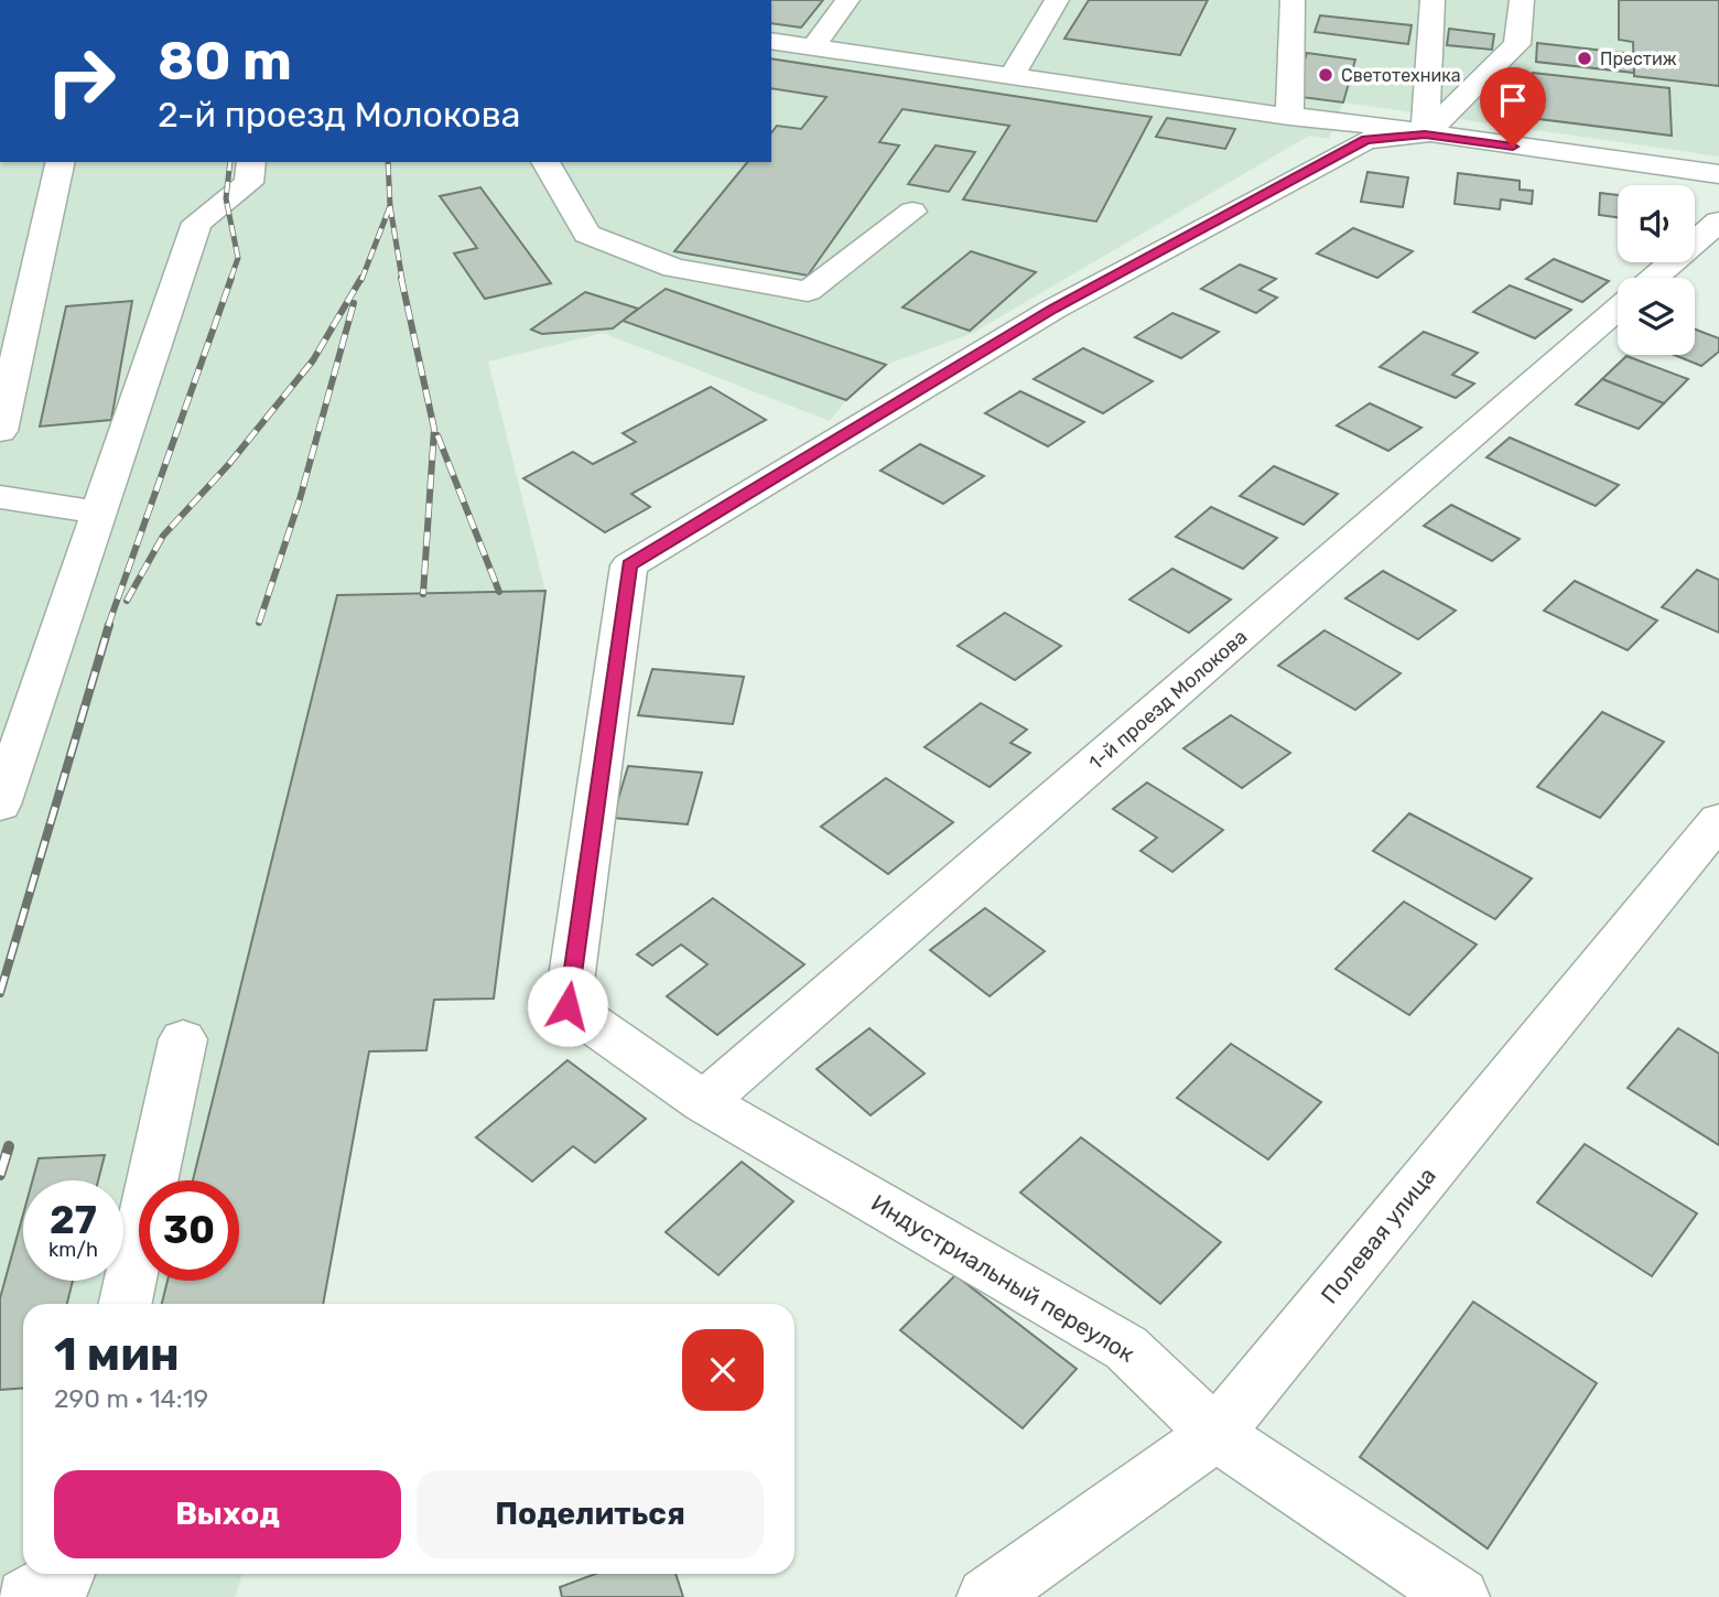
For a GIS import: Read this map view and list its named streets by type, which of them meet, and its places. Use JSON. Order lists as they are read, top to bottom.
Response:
{
  "streets": {
    "street": ["1-й проезд Молокова", "Полевая улица", "Индустриальный переулок"]
  },
  "crossings": [
    ["1-й проезд Молокова", "Индустриальный переулок"],
    ["Полевая улица", "Индустриальный переулок"]
  ],
  "places": ["Престиж", "Светотехника"],
  "page": {
    "turn": ["80 m", "2-й проезд Молокова"],
    "speed": "27 km/h",
    "limit": "30",
    "heading": ["1 мин", "290 m · 14:19"],
    "buttons": ["Выход", "Поделиться"]
  }
}
